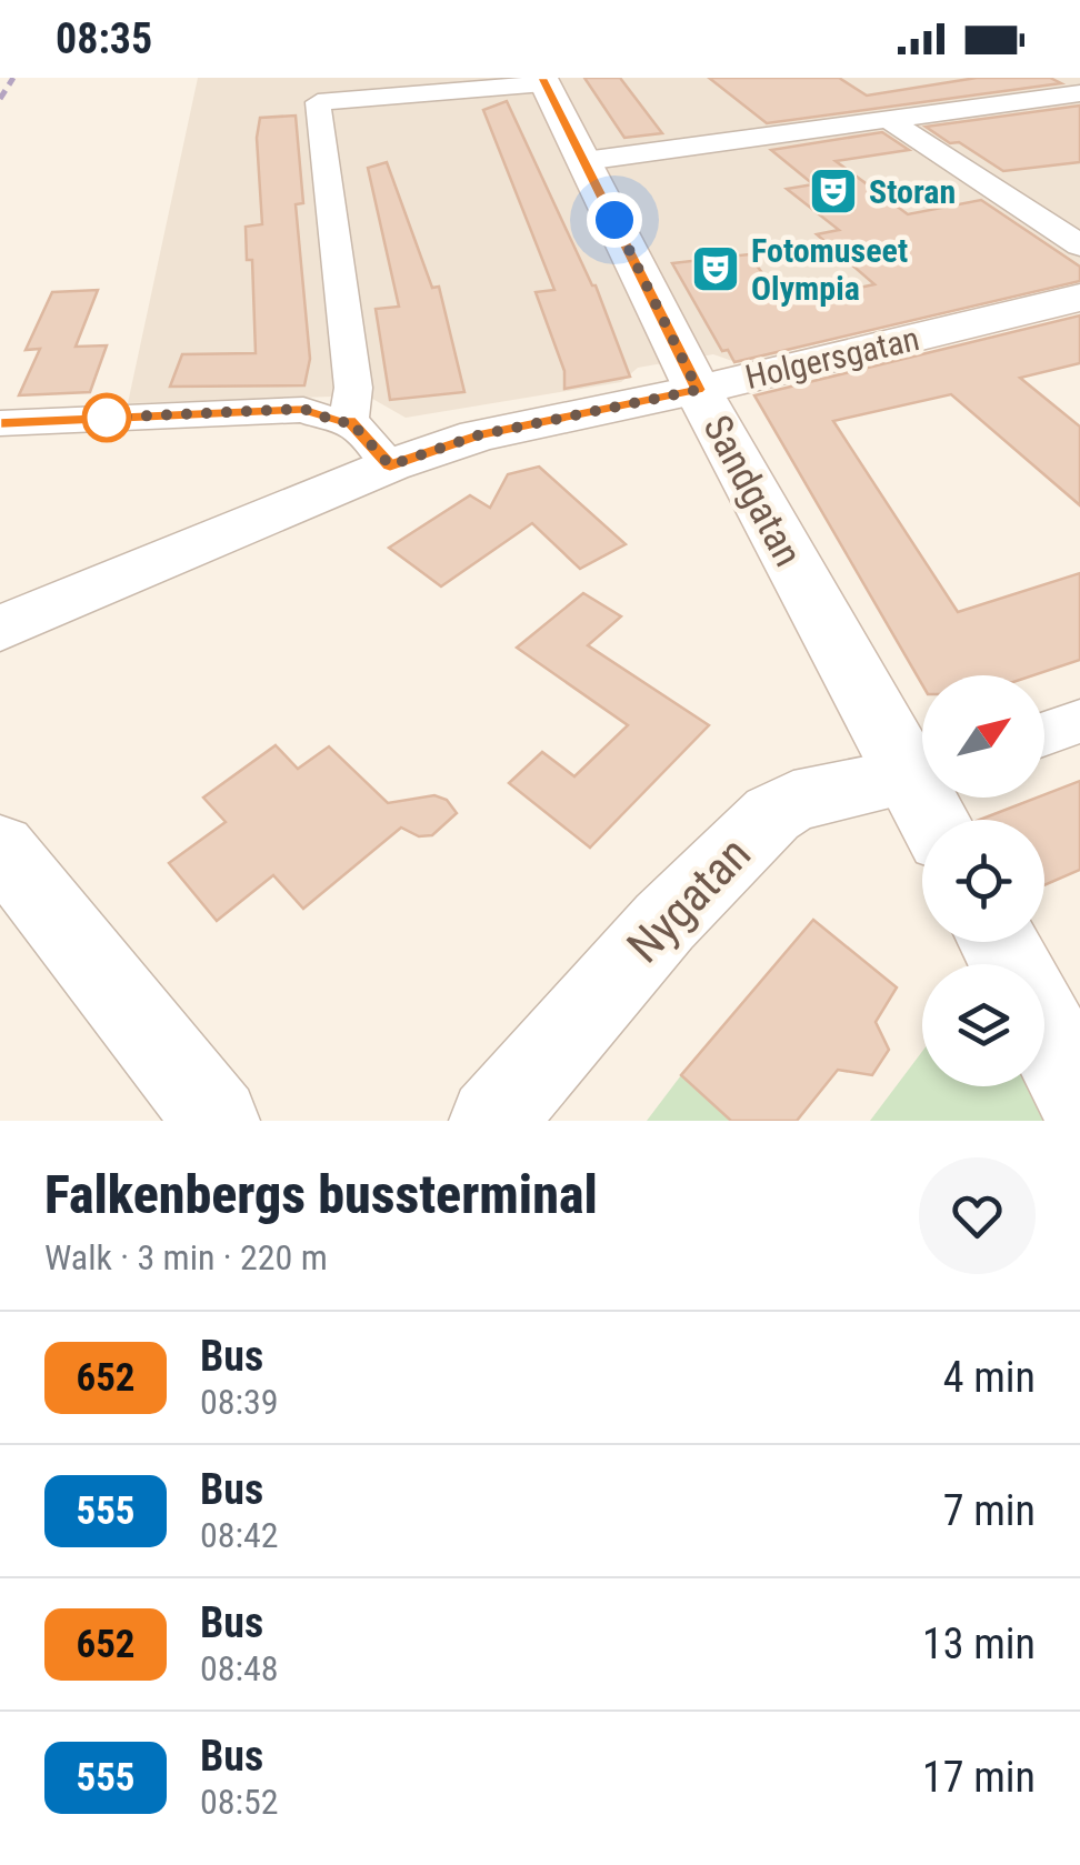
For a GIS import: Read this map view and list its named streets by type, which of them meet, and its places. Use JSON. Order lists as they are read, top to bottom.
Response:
{
  "streets": {
    "main road": ["Holgersgatan", "Sandgatan"],
    "street": ["Nygatan"]
  },
  "crossings": [
    ["Holgersgatan", "Sandgatan"]
  ],
  "places": {
    "theatre": ["Storan", "Fotomuseet Olympia"]
  },
  "lines": ["bus line 652"],
  "north": "top right",
  "page": {
    "status": "08:35",
    "heading": ["Falkenbergs bussterminal", "Walk · 3 min · 220 m"],
    "list": [
      {
        "mark": "652",
        "name": "Bus",
        "note": "08:39",
        "value": "4 min"
      },
      {
        "mark": "555",
        "name": "Bus",
        "note": "08:42",
        "value": "7 min"
      },
      {
        "mark": "652",
        "name": "Bus",
        "note": "08:48",
        "value": "13 min"
      },
      {
        "mark": "555",
        "name": "Bus",
        "note": "08:52",
        "value": "17 min"
      }
    ]
  }
}
